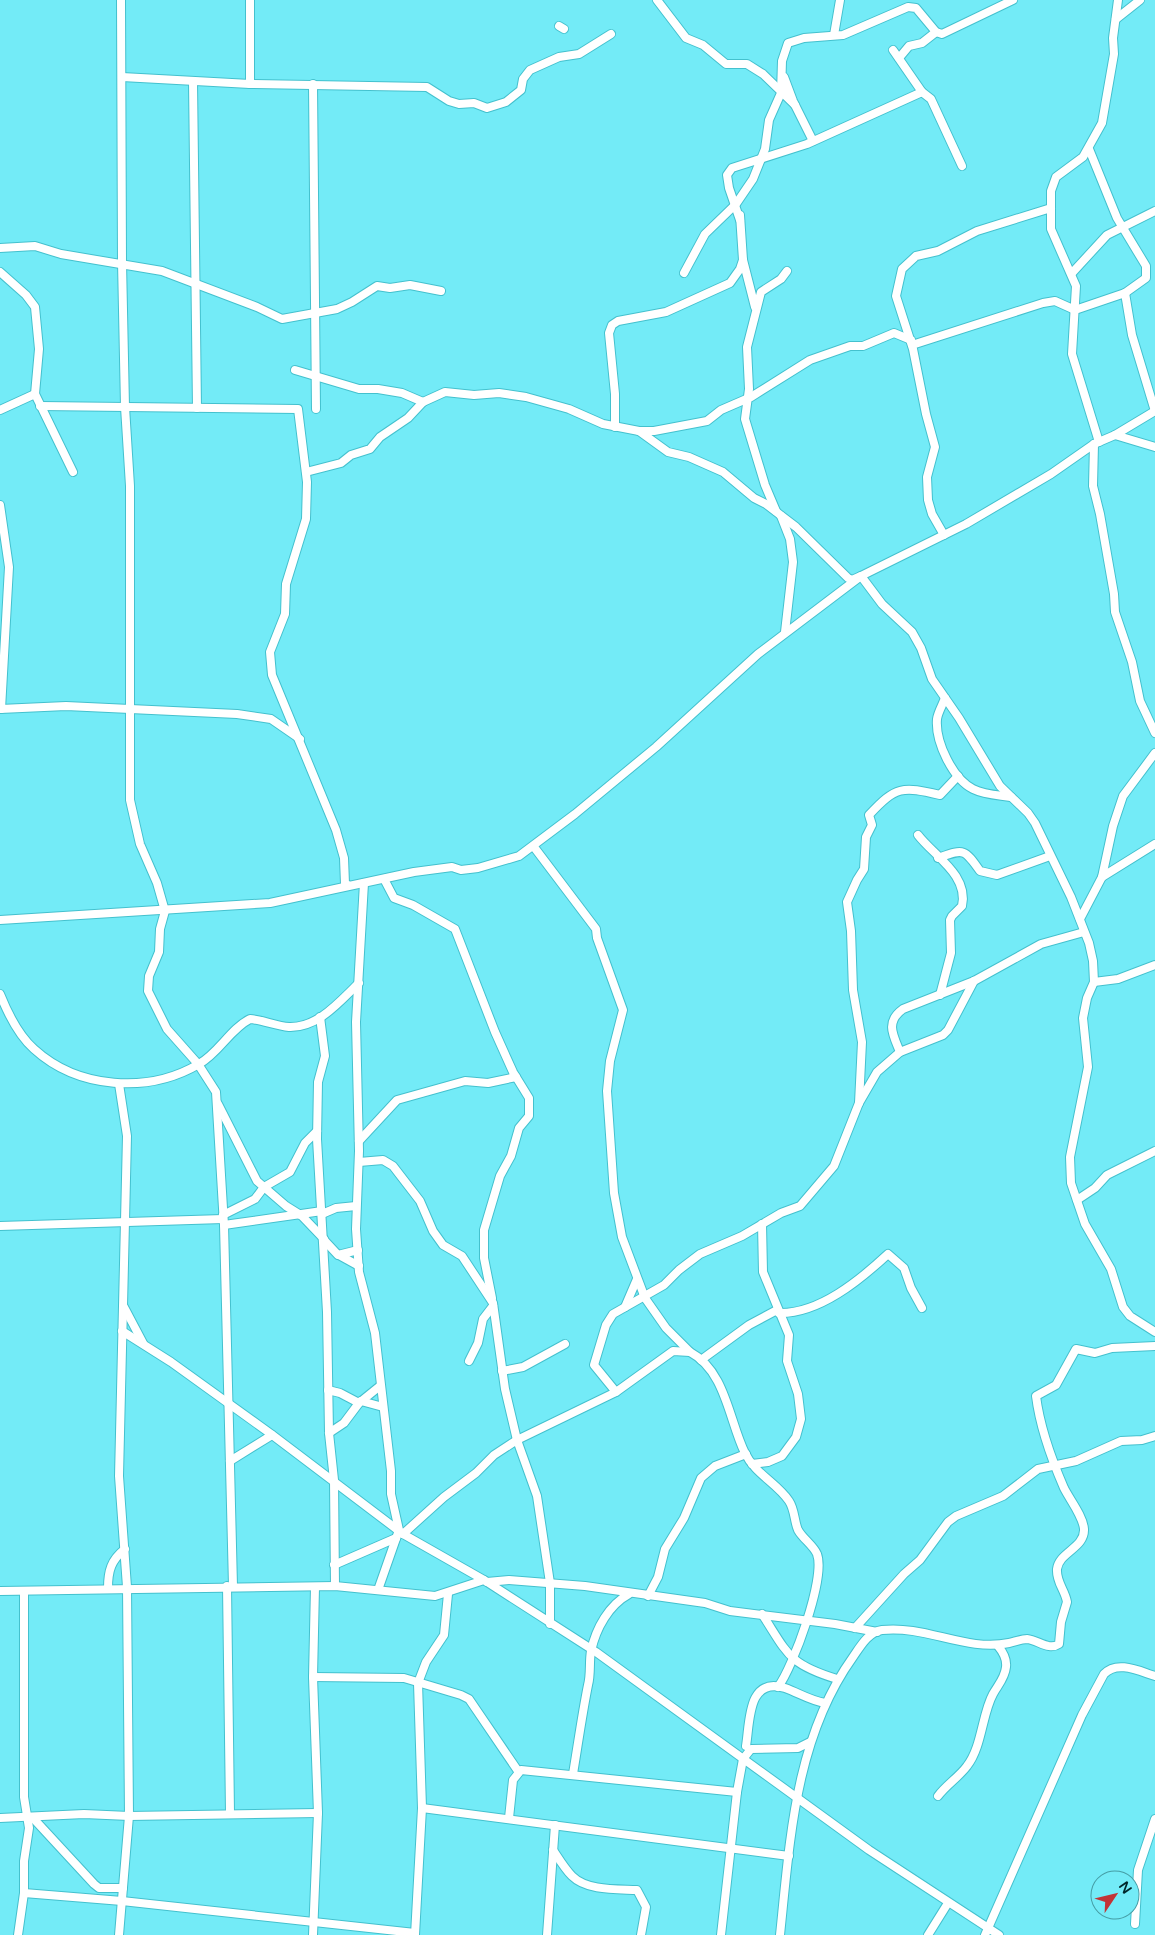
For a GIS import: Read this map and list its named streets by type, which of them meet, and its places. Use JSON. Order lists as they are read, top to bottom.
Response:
{
  "north": "top right"
}
